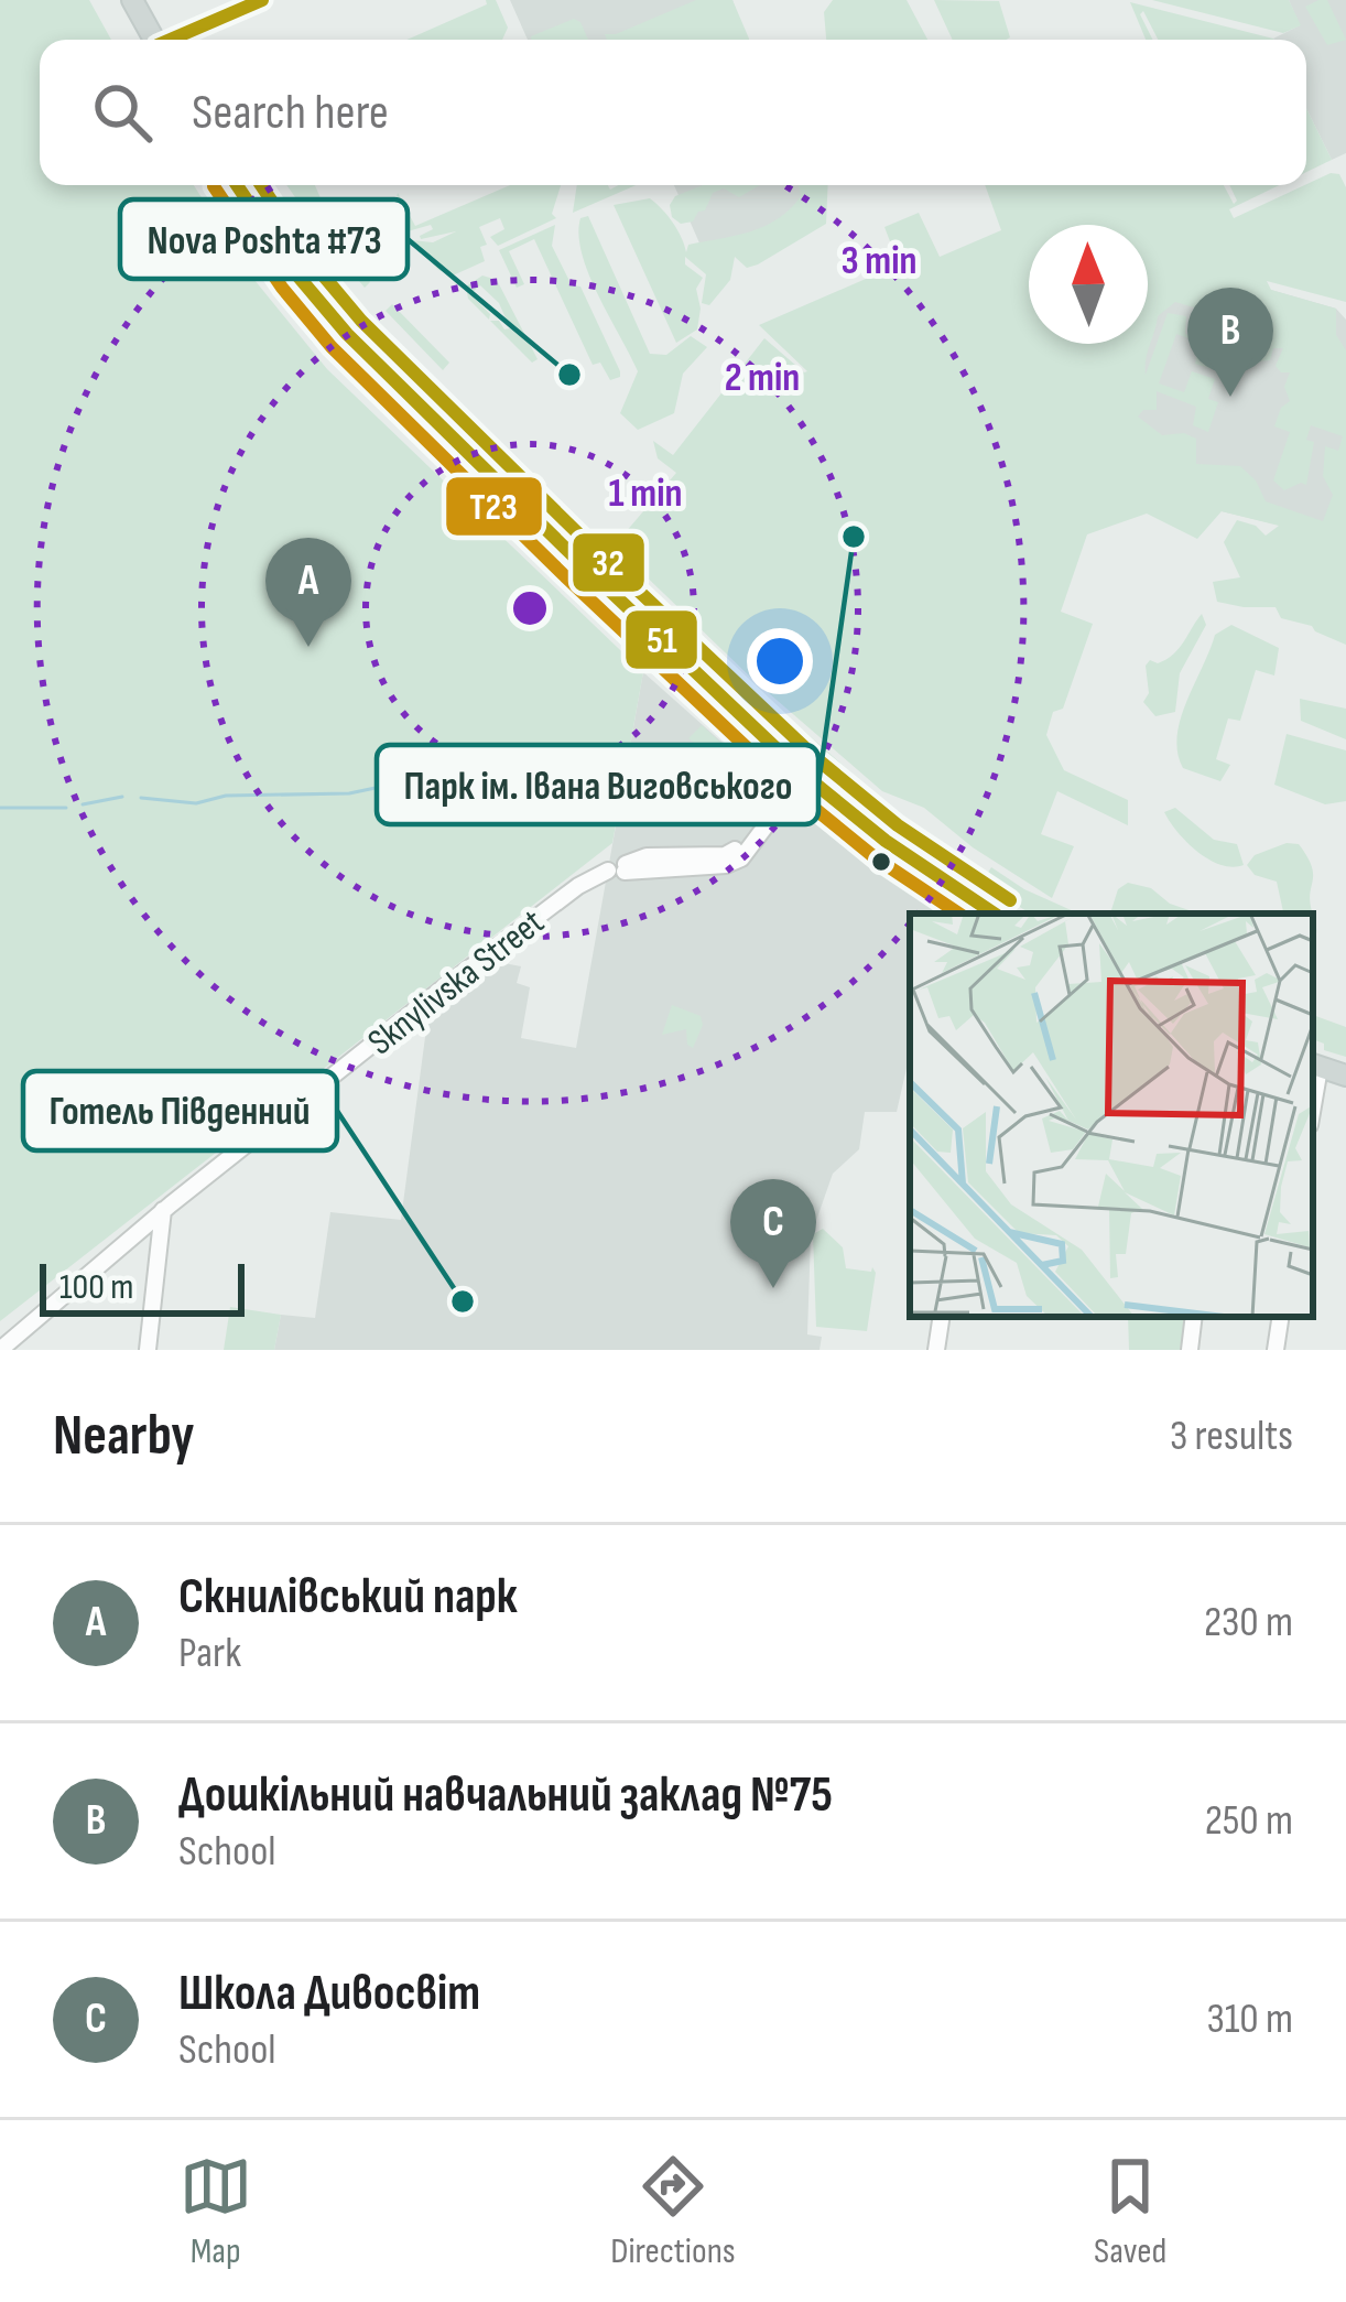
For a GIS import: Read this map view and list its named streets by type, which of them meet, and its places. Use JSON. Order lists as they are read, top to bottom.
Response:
{
  "streets": {
    "street": ["Sknylivska Street"]
  },
  "places": ["Nova Poshta #73", "Парк ім. Івана Виговського", "Готель Південний"],
  "lines": ["transit line 51", "transit line 32", "transit line Т23"],
  "scale_bar": "100 m",
  "north": "top",
  "page": {
    "search": "Search here",
    "pins": ["B", "A", "C"],
    "scale": "100 m",
    "heading": ["Nearby", "3 results"],
    "list": [
      {
        "mark": "A",
        "name": "Скнилівський парк",
        "note": "Park",
        "value": "230 m"
      },
      {
        "mark": "B",
        "name": "Дошкільний навчальний заклад №75",
        "note": "School",
        "value": "250 m"
      },
      {
        "mark": "C",
        "name": "Школа Дивосвіт",
        "note": "School",
        "value": "310 m"
      }
    ],
    "nav": ["Map", "Directions", "Saved"]
  },
  "rings": ["3 min", "2 min", "1 min"]
}
